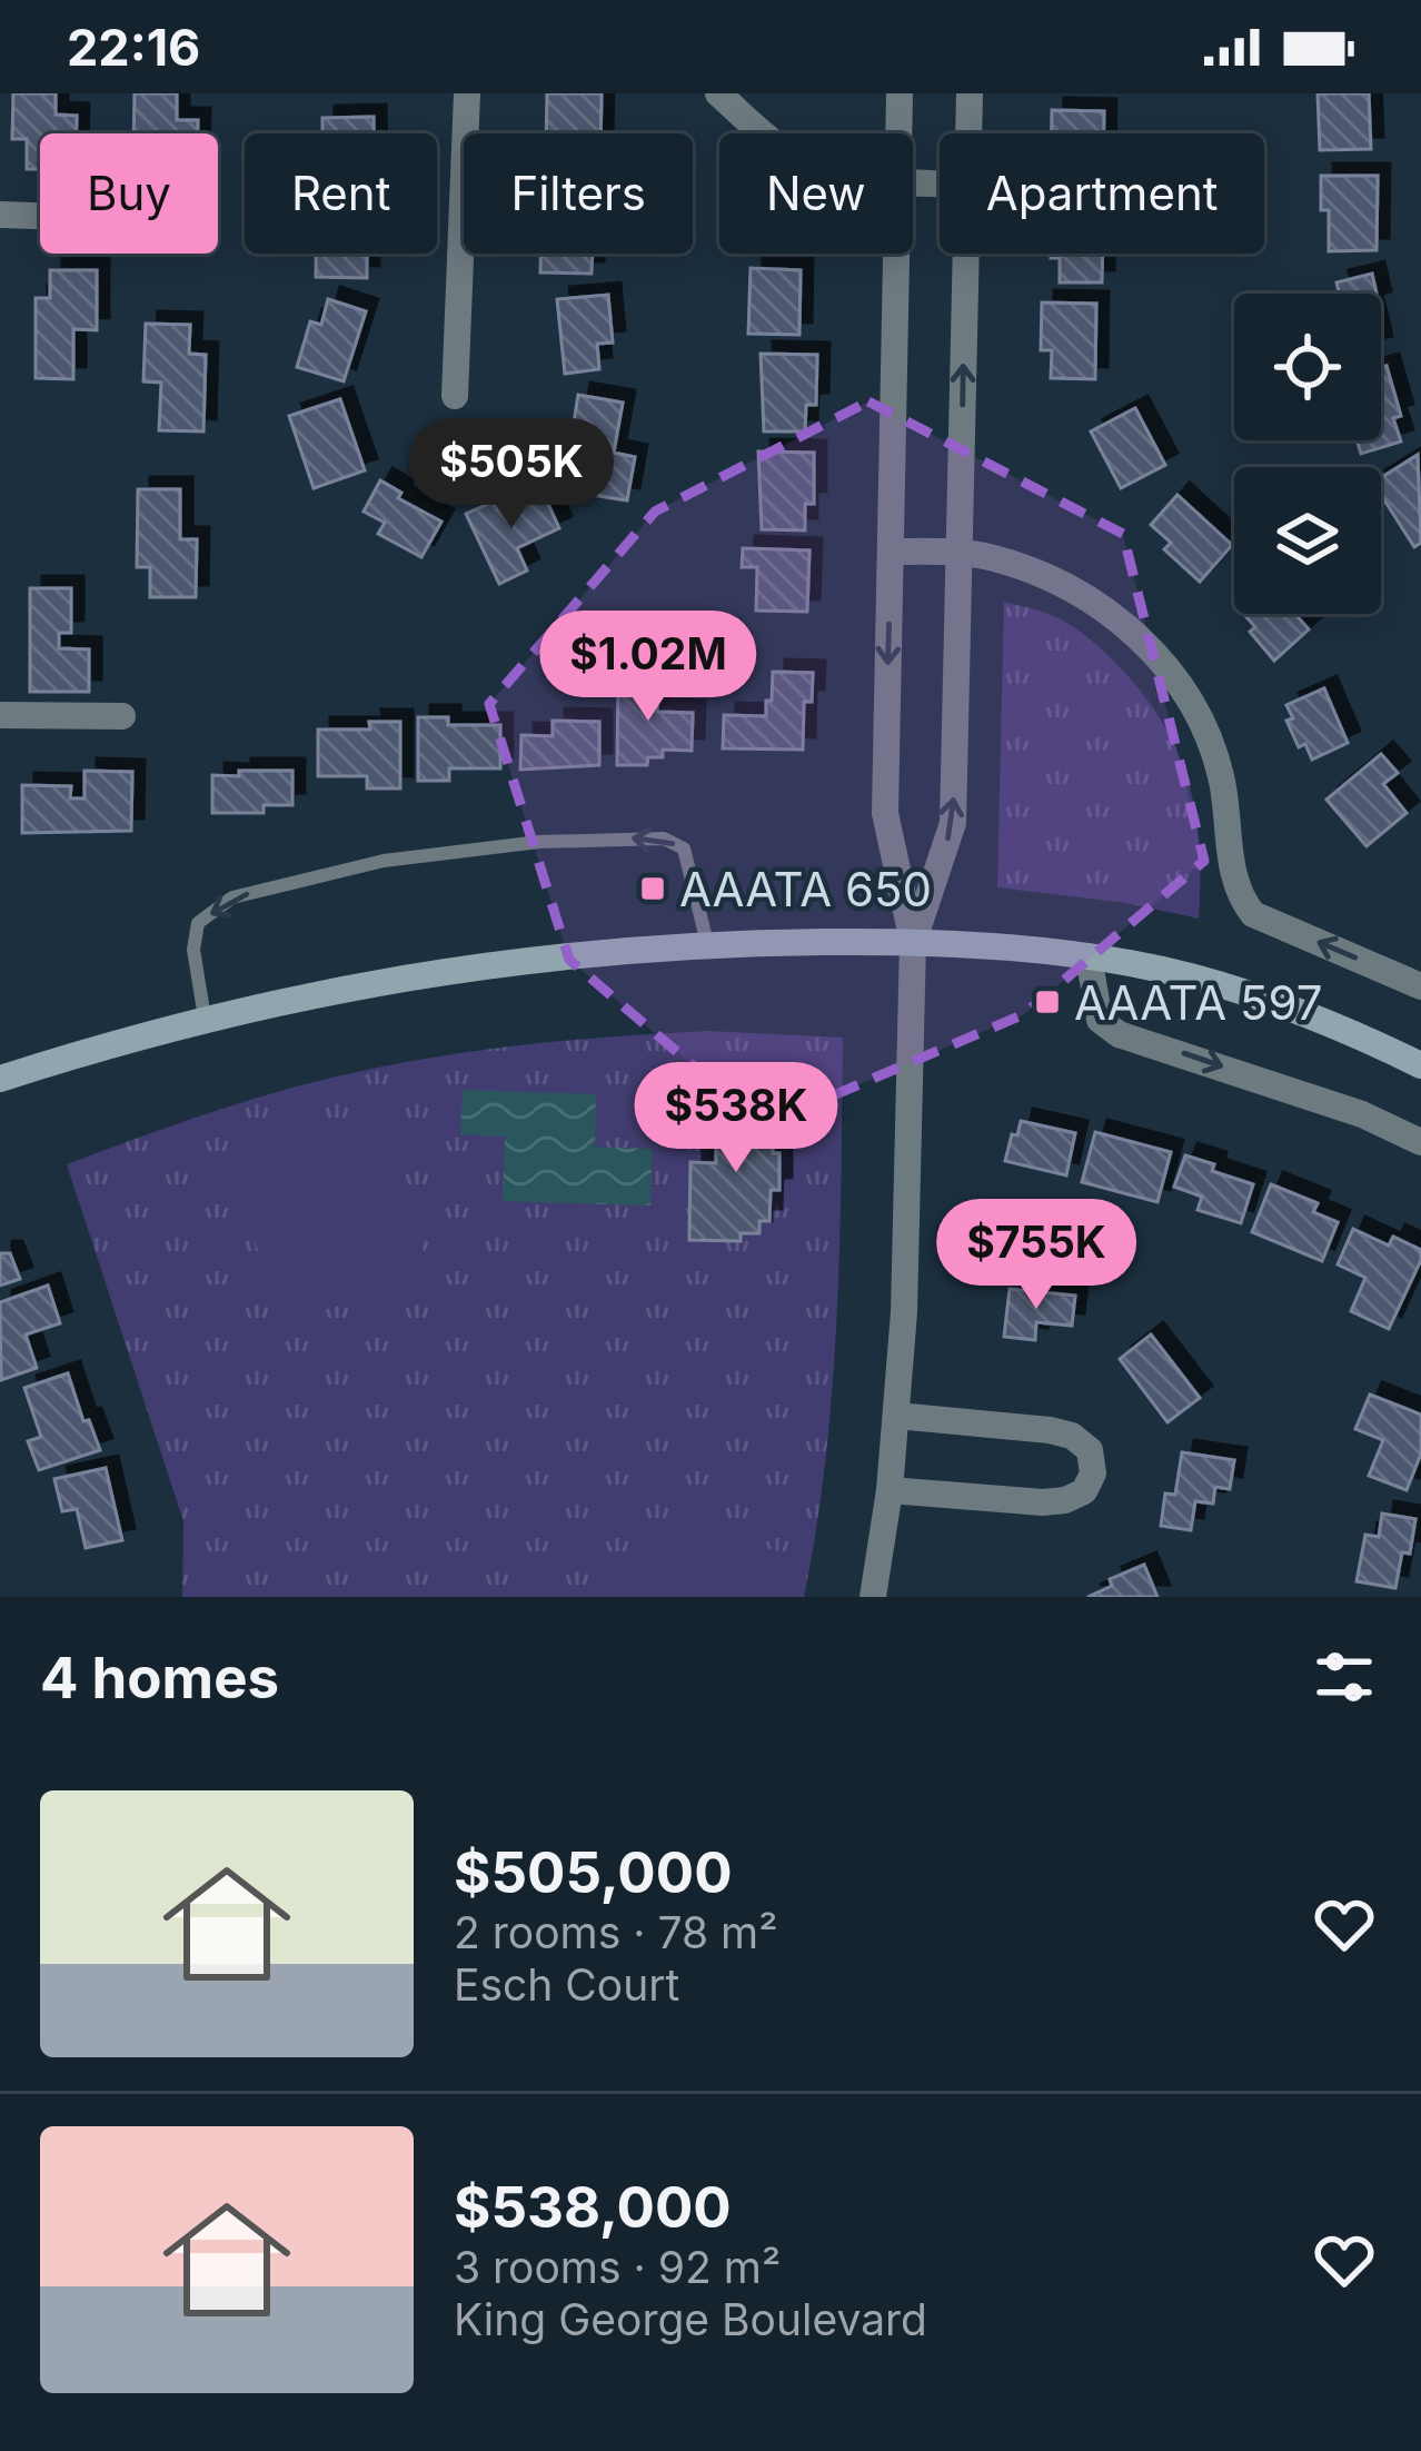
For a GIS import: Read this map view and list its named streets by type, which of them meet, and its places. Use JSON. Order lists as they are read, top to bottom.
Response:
{
  "places": {
    "transit": ["AAATA 650", "AAATA 597"]
  },
  "page": {
    "status": "22:16",
    "chip": [
      "Buy",
      "Rent",
      "Filters",
      "New",
      "Apartment"
    ],
    "price": [
      "$505K",
      "$1.02M",
      "$538K",
      "$755K"
    ],
    "heading": "4 homes",
    "list": [
      {
        "name": "$505,000",
        "note": "2 rooms · 78 m² · Esch Court"
      },
      {
        "name": "$538,000",
        "note": "3 rooms · 92 m² · King George Boulevard"
      }
    ]
  }
}
